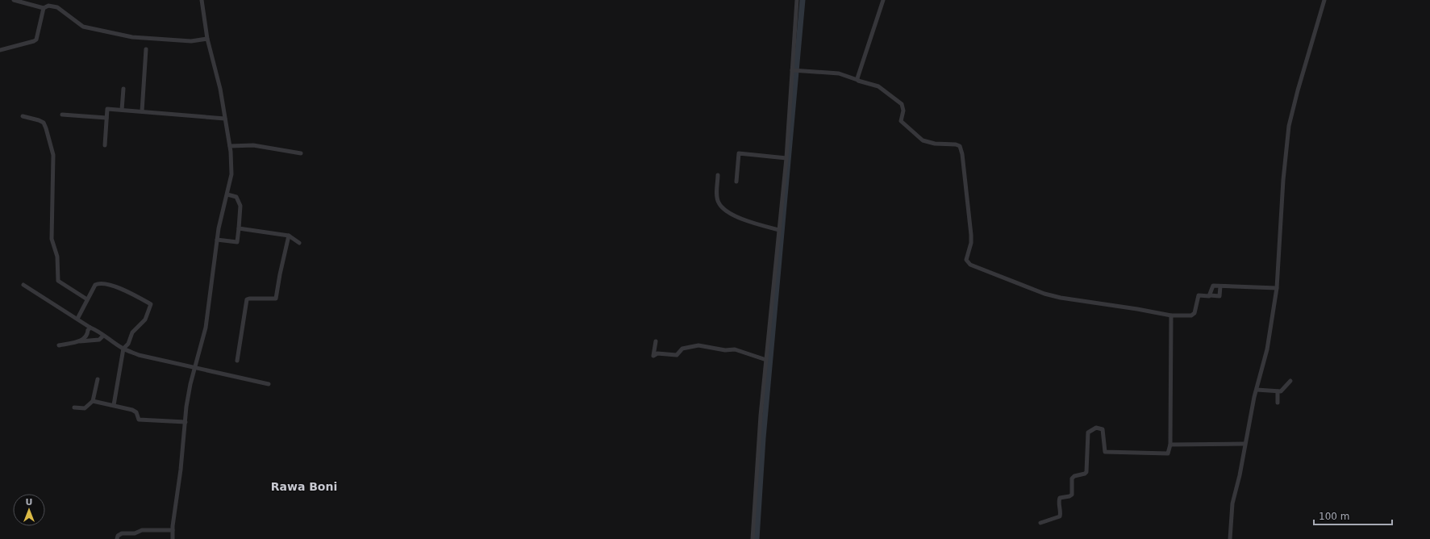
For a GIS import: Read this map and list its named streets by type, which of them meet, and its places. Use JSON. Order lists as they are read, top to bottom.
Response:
{
  "districts": ["Rawa Boni"],
  "scale_bar": "100 m",
  "north": "top"
}
